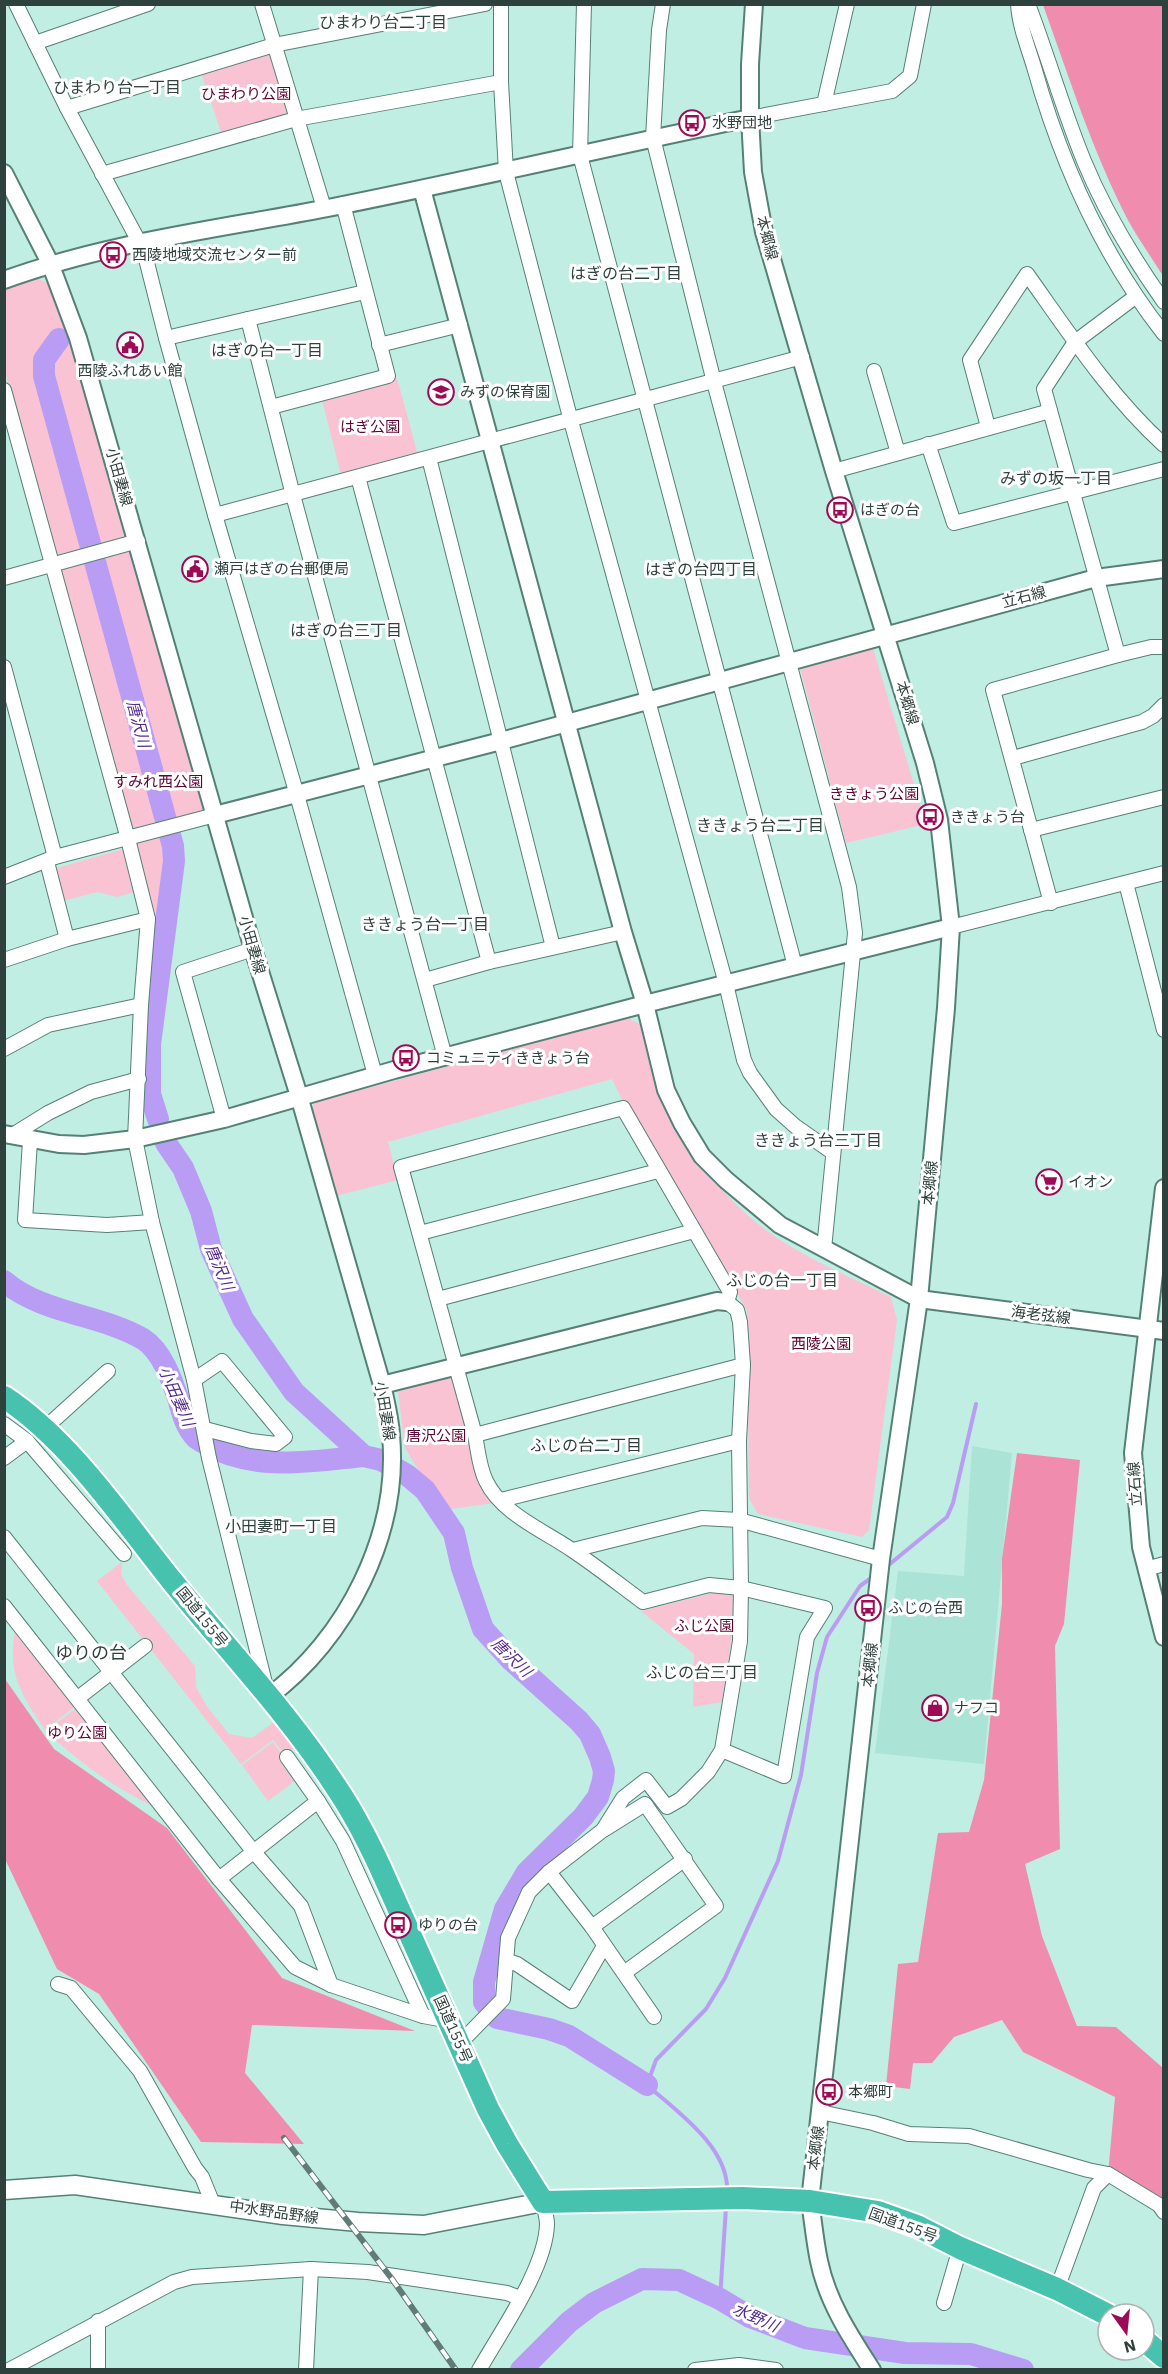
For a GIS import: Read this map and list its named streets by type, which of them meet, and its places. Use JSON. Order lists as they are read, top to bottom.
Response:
{
  "streets": {
    "highway": ["国道155号"],
    "main road": ["中水野品野線"],
    "street": [
      "本郷線",
      "小田妻線",
      "立石線",
      "海老弦線"
    ]
  },
  "crossings": [
    ["本郷線", "立石線"],
    ["本郷線", "海老弦線"],
    ["本郷線", "国道155号"],
    ["小田妻線", "立石線"],
    ["小田妻線", "国道155号"],
    ["立石線", "海老弦線"],
    ["国道155号", "中水野品野線"]
  ],
  "districts": [
    "ひまわり台二丁目",
    "ひまわり台一丁目",
    "はぎの台二丁目",
    "はぎの台一丁目",
    "みずの坂一丁目",
    "はぎの台四丁目",
    "はぎの台三丁目",
    "ききょう台二丁目",
    "ききょう台一丁目",
    "ききょう台三丁目",
    "ふじの台一丁目",
    "ふじの台二丁目",
    "小田妻町一丁目",
    "ゆりの台",
    "ふじの台三丁目"
  ],
  "water": ["唐沢川", "小田妻川", "水野川"],
  "parks": [
    "ひまわり公園",
    "はぎ公園",
    "すみれ西公園",
    "ききょう公園",
    "西陵公園",
    "唐沢公園",
    "ふじ公園",
    "ゆり公園"
  ],
  "places": {
    "bus stop": [
      "水野団地",
      "西陵地域交流センター前",
      "はぎの台",
      "ききょう台",
      "コミュニティききょう台",
      "ふじの台西",
      "ゆりの台",
      "本郷町"
    ],
    "public building": ["西陵ふれあい館", "瀬戸はぎの台郵便局"],
    "school or university": ["みずの保育園"],
    "supermarket": ["イオン"],
    "shop": ["ナフコ"]
  },
  "north": "bottom"
}
